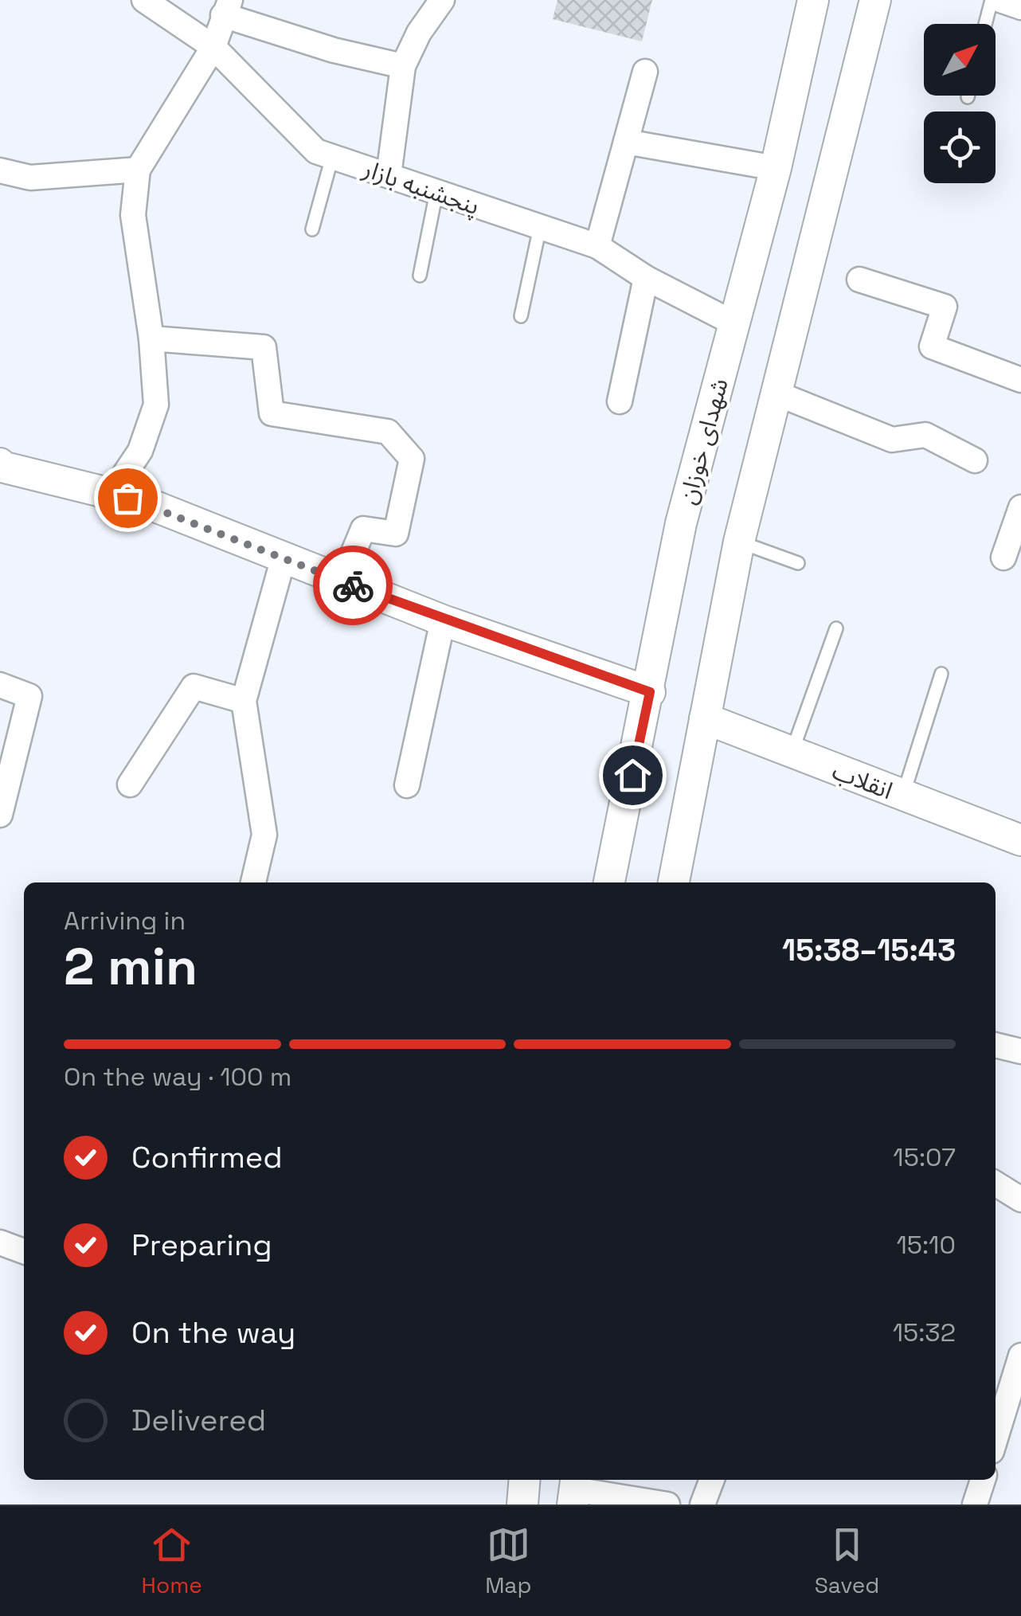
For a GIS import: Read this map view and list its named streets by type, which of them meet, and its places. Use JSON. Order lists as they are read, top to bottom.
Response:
{
  "streets": {
    "street": ["پنجشنبه بازار", "شهدای خوزان", "انقلاب"]
  },
  "crossings": [
    ["پنجشنبه بازار", "شهدای خوزان"]
  ],
  "north": "top right",
  "page": {
    "heading": ["2 min", "Arriving in", "15:38–15:43"],
    "bar": "On the way · 100 m",
    "list": [
      ["Confirmed", "15:07"],
      ["Preparing", "15:10"],
      ["On the way", "15:32"],
      "Delivered"
    ],
    "tabs": ["Home", "Map", "Saved"]
  }
}
